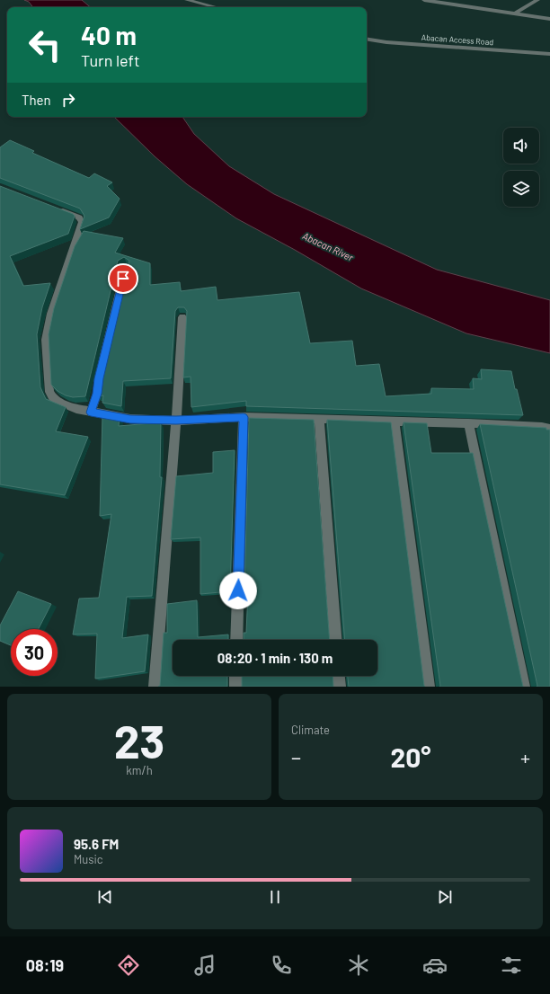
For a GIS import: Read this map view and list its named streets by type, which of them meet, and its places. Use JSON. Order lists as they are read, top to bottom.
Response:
{
  "streets": {
    "street": ["Abacan Access Road"]
  },
  "water": ["Abacan River"],
  "page": {
    "turn": ["40 m", "Turn left"],
    "then": "Then",
    "limit": "30",
    "trip": "08:20 · 1 min · 130 m",
    "tile": [
      ["23", "km/h"],
      "Climate"
    ],
    "heat": ["−", "20°", "+"],
    "song": ["95.6 FM", "Music"],
    "tabs": "08:19"
  }
}
